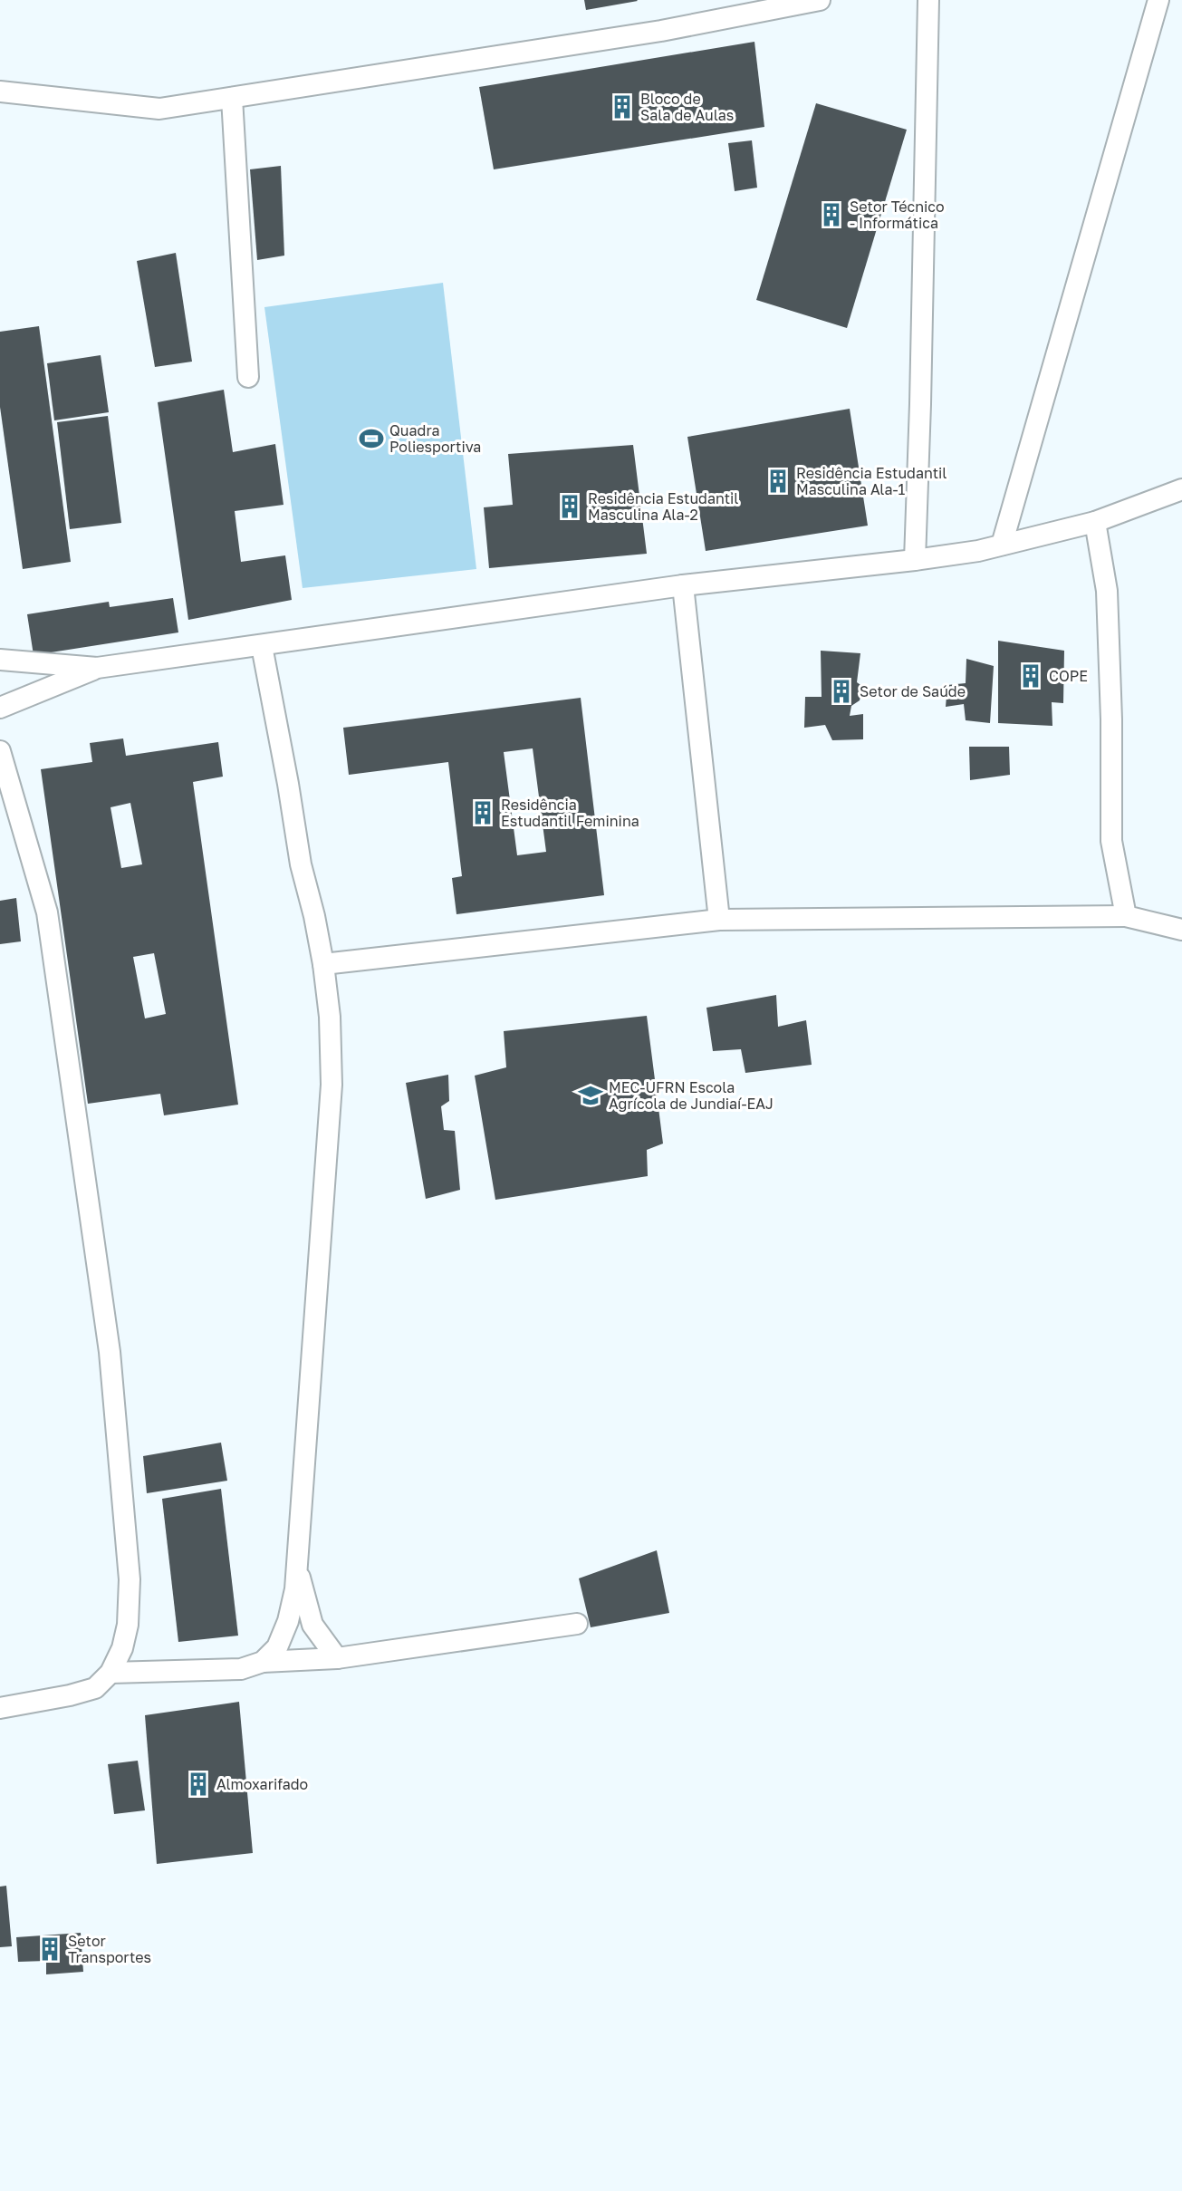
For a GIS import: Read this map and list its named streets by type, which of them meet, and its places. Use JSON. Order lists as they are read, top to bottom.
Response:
{
  "places": {
    "building": [
      "Bloco de Sala de Aulas",
      "Setor Técnico - Informática",
      "Residência Estudantil Masculina Ala-1",
      "Residência Estudantil Masculina Ala-2",
      "COPE",
      "Setor de Saúde",
      "Residência Estudantil Feminina",
      "Almoxarifado",
      "Setor Transportes"
    ],
    "sports": ["Quadra Poliesportiva"],
    "school or university": ["MEC-UFRN Escola Agrícola de Jundiaí-EAJ"]
  }
}
